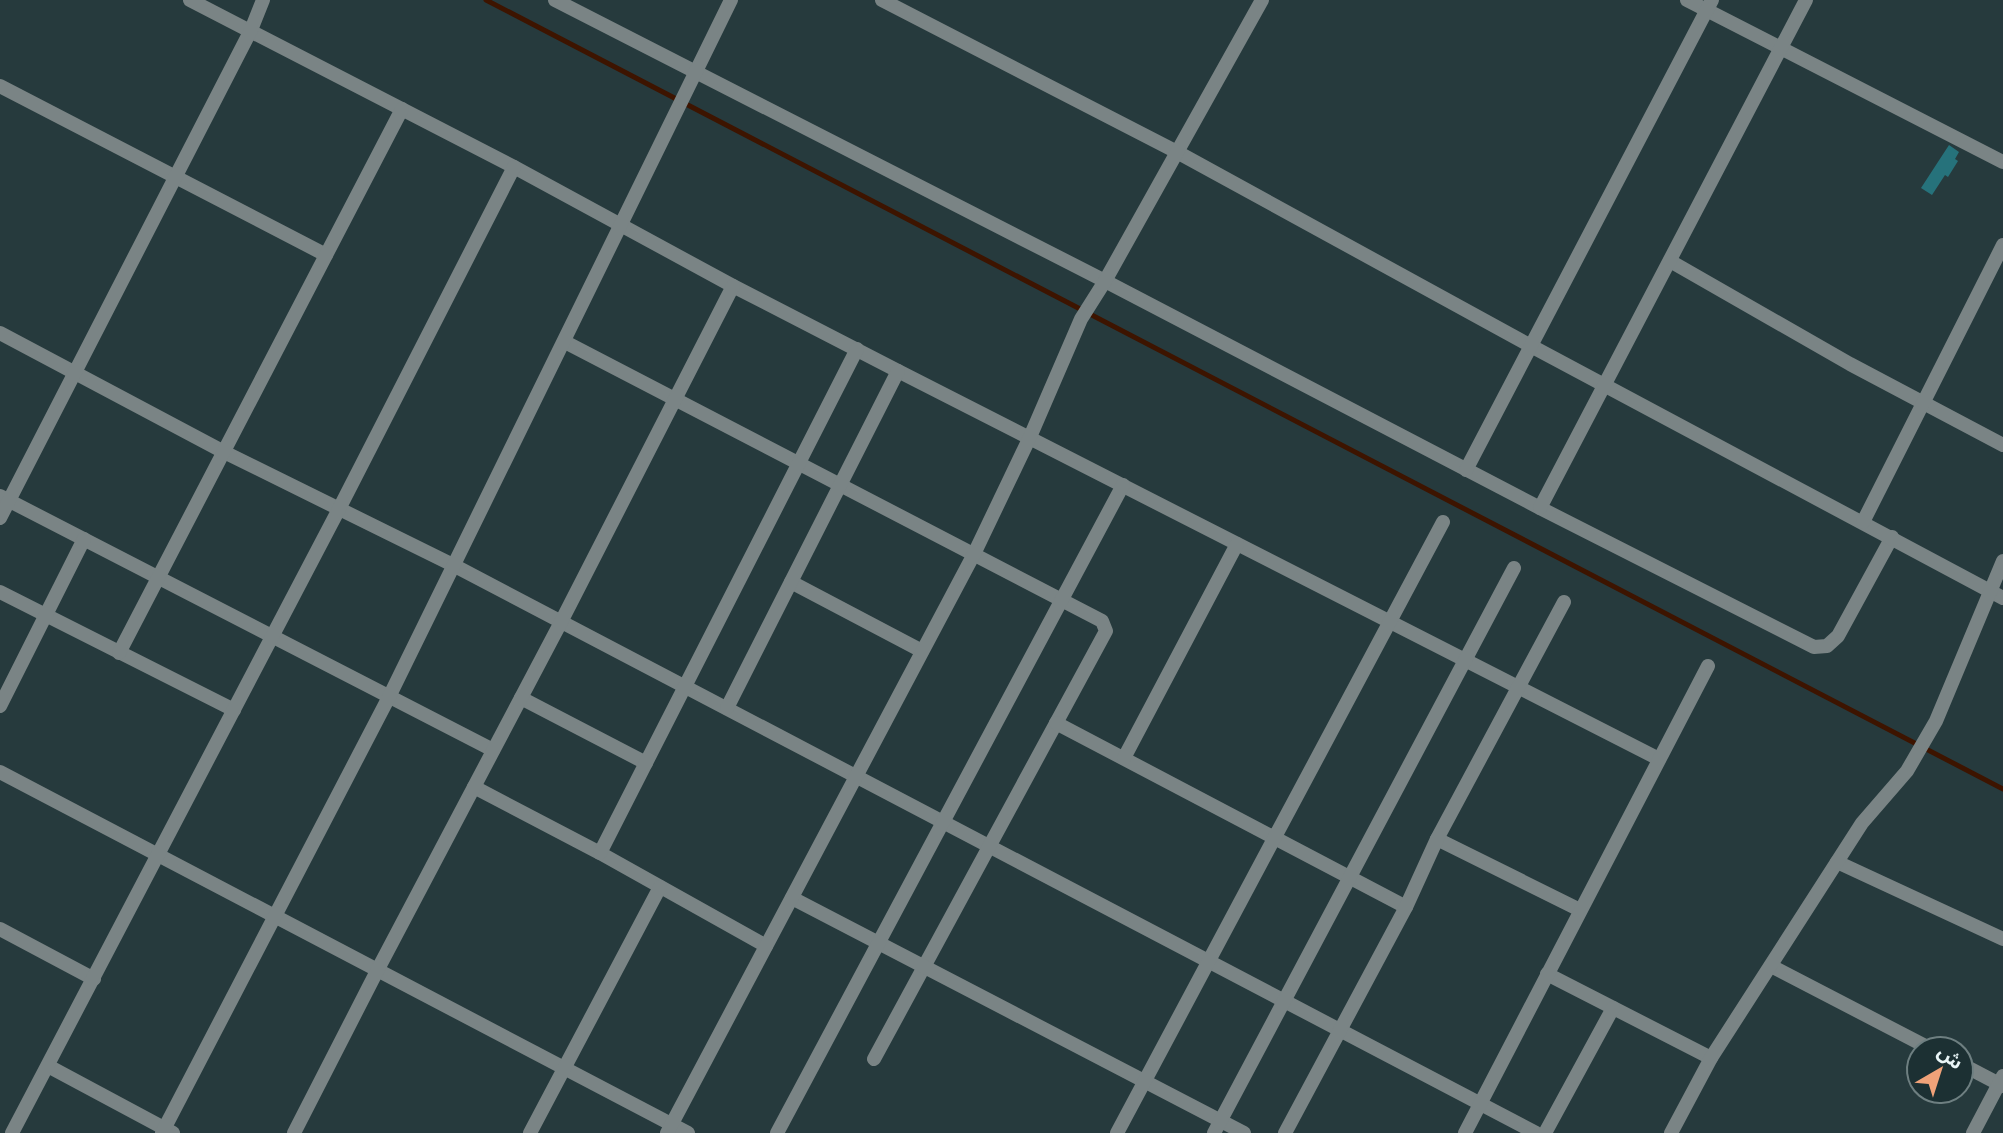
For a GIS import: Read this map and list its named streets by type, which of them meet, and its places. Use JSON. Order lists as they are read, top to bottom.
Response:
{
  "north": "top right"
}
